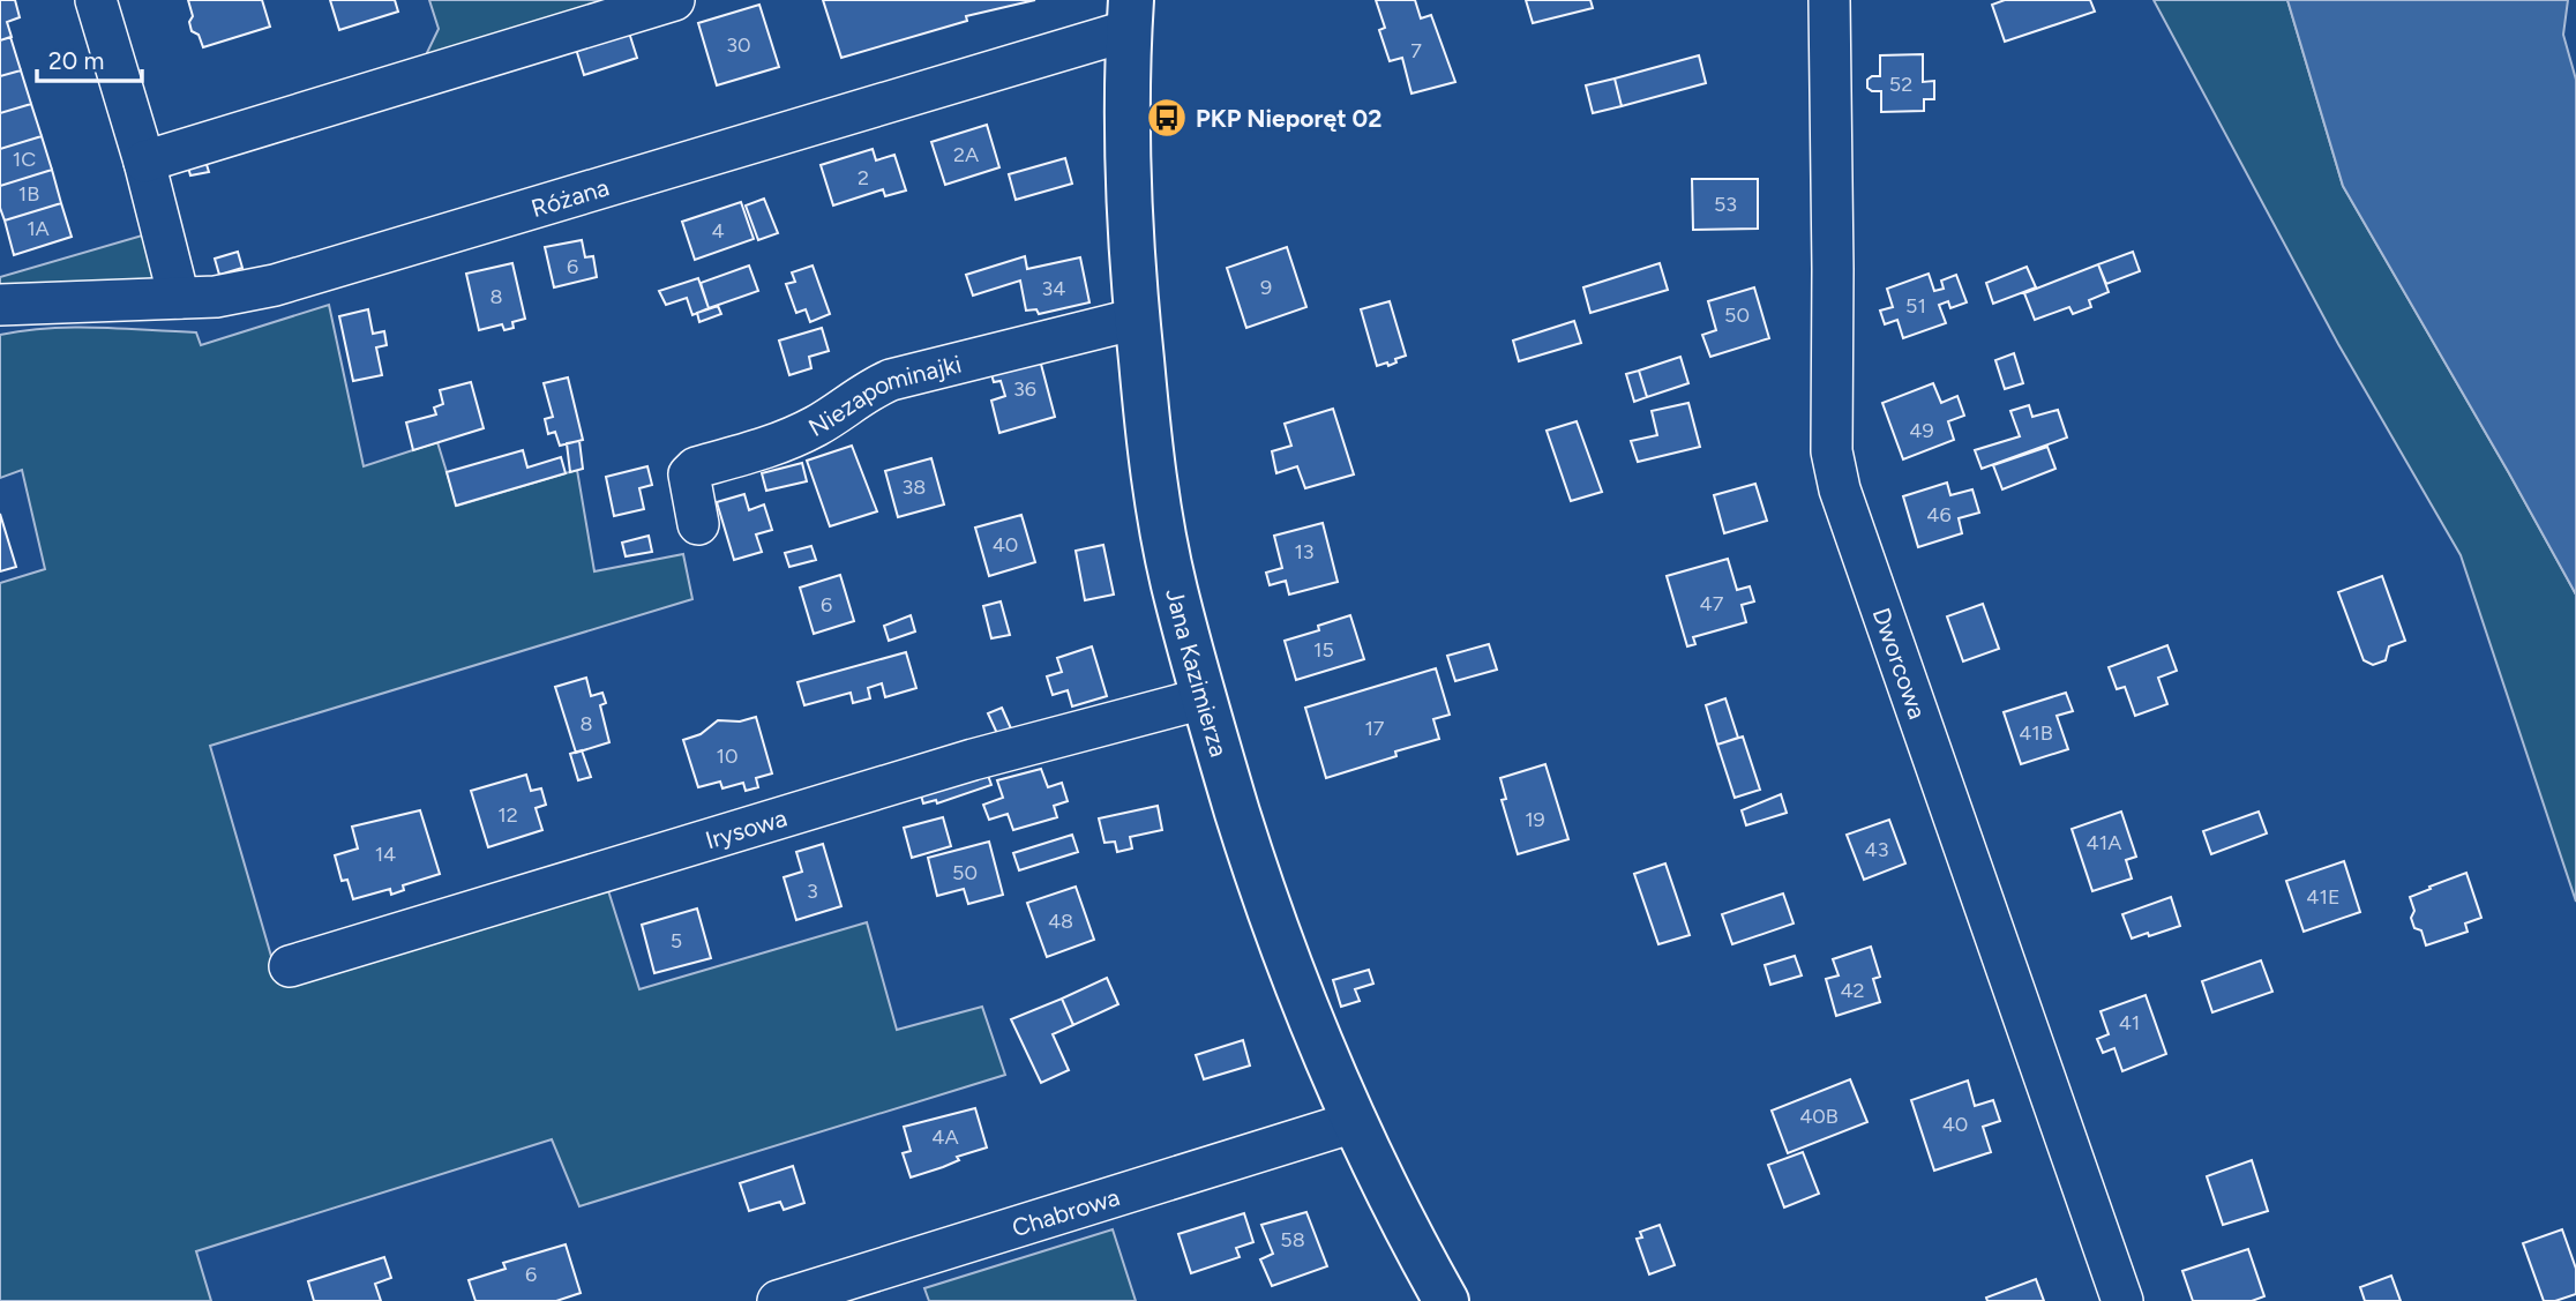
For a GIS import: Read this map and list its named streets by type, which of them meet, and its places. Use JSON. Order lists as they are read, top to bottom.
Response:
{
  "streets": {
    "main road": ["Jana Kazimierza"],
    "street": [
      "Różana",
      "Niezapominajki",
      "Dworcowa",
      "Irysowa",
      "Chabrowa"
    ]
  },
  "crossings": [
    ["Różana", "Jana Kazimierza"],
    ["Niezapominajki", "Jana Kazimierza"],
    ["Jana Kazimierza", "Irysowa"],
    ["Jana Kazimierza", "Chabrowa"]
  ],
  "places": {
    "bus stop": ["PKP Nieporęt 02"]
  },
  "house_numbers": [
    "30",
    "7",
    "52",
    "2A",
    "1C",
    "2",
    "1B",
    "53",
    "1A",
    "4",
    "6",
    "9",
    "34",
    "8",
    "51",
    "50",
    "36",
    "49",
    "38",
    "46",
    "40",
    "13",
    "47",
    "6",
    "15",
    "8",
    "17",
    "41B",
    "10",
    "12",
    "19",
    "41A",
    "43",
    "14",
    "50",
    "3",
    "41E",
    "48",
    "5",
    "42",
    "41",
    "40B",
    "40",
    "4A",
    "58",
    "6"
  ],
  "scale_bar": "20 m"
}
